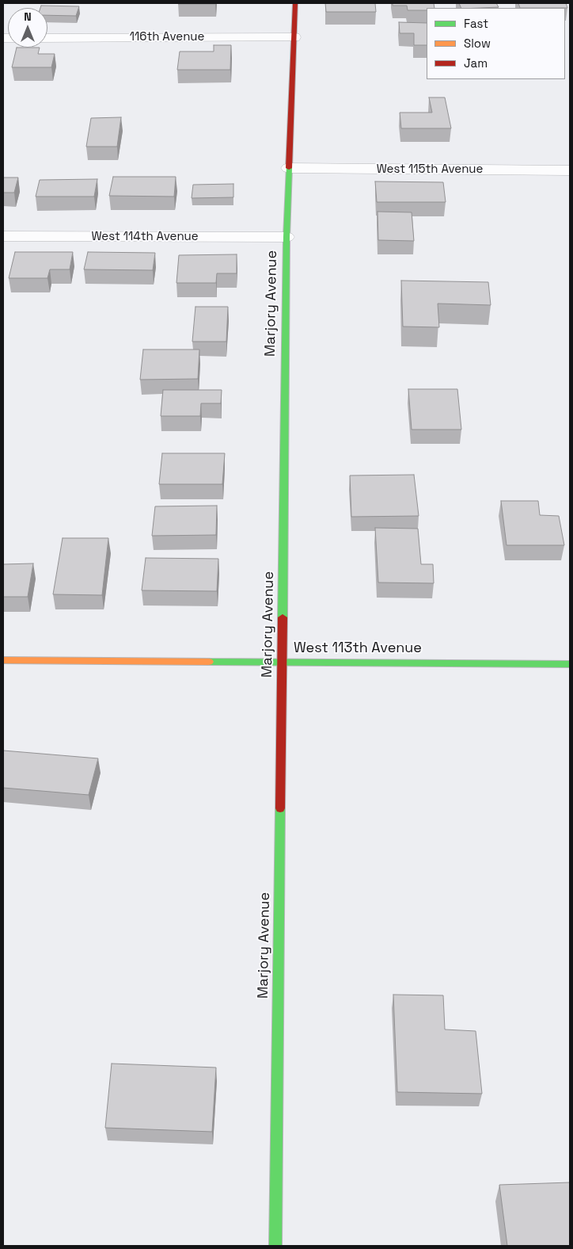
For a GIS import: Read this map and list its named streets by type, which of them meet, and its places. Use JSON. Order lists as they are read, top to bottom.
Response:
{
  "streets": {
    "street": [
      "116th Avenue",
      "West 115th Avenue",
      "West 114th Avenue",
      "Marjory Avenue",
      "West 113th Avenue"
    ]
  },
  "crossings": [
    ["116th Avenue", "Marjory Avenue"],
    ["West 115th Avenue", "Marjory Avenue"],
    ["West 114th Avenue", "Marjory Avenue"],
    ["Marjory Avenue", "West 113th Avenue"]
  ],
  "legend": ["Fast", "Slow", "Jam"],
  "north": "top"
}
